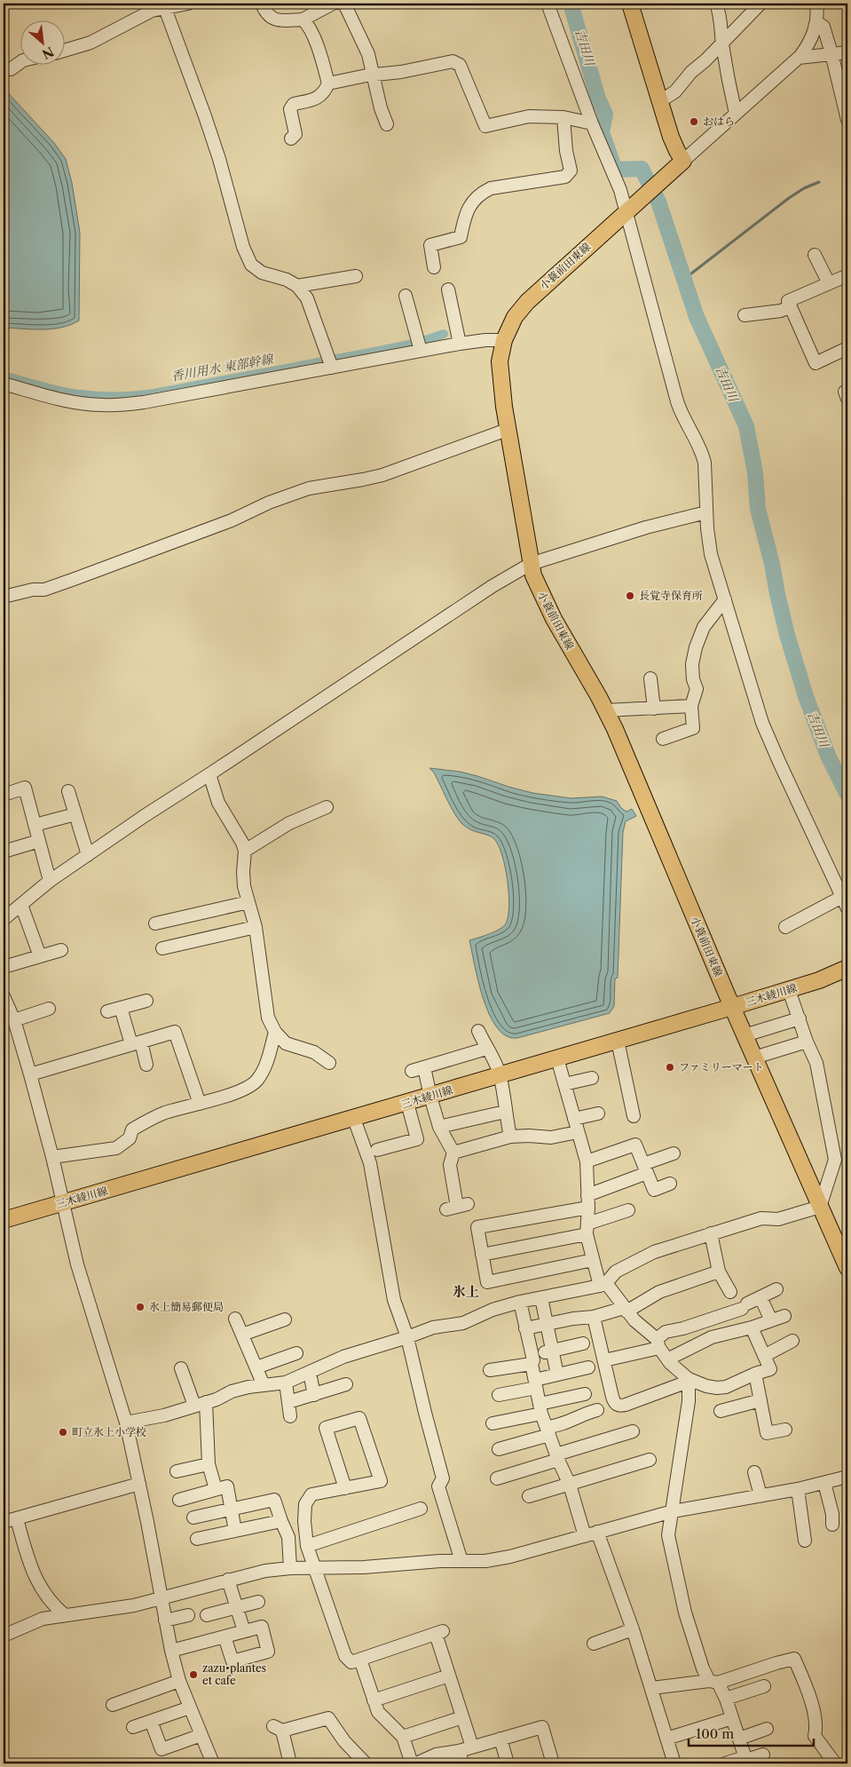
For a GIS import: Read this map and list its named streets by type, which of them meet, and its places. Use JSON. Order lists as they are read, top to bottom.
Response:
{
  "streets": {
    "main road": ["小蓑前田東線", "三木綾川線"]
  },
  "crossings": [
    ["小蓑前田東線", "三木綾川線"]
  ],
  "districts": ["氷上"],
  "water": ["吉田川", "香川用水 東部幹線"],
  "places": [
    "おはら",
    "長覚寺保育所",
    "ファミリーマート",
    "氷上簡易郵便局",
    "町立氷上小学校",
    "zazu•plantes et cafe"
  ],
  "scale_bar": "100 m",
  "north": "bottom right"
}
